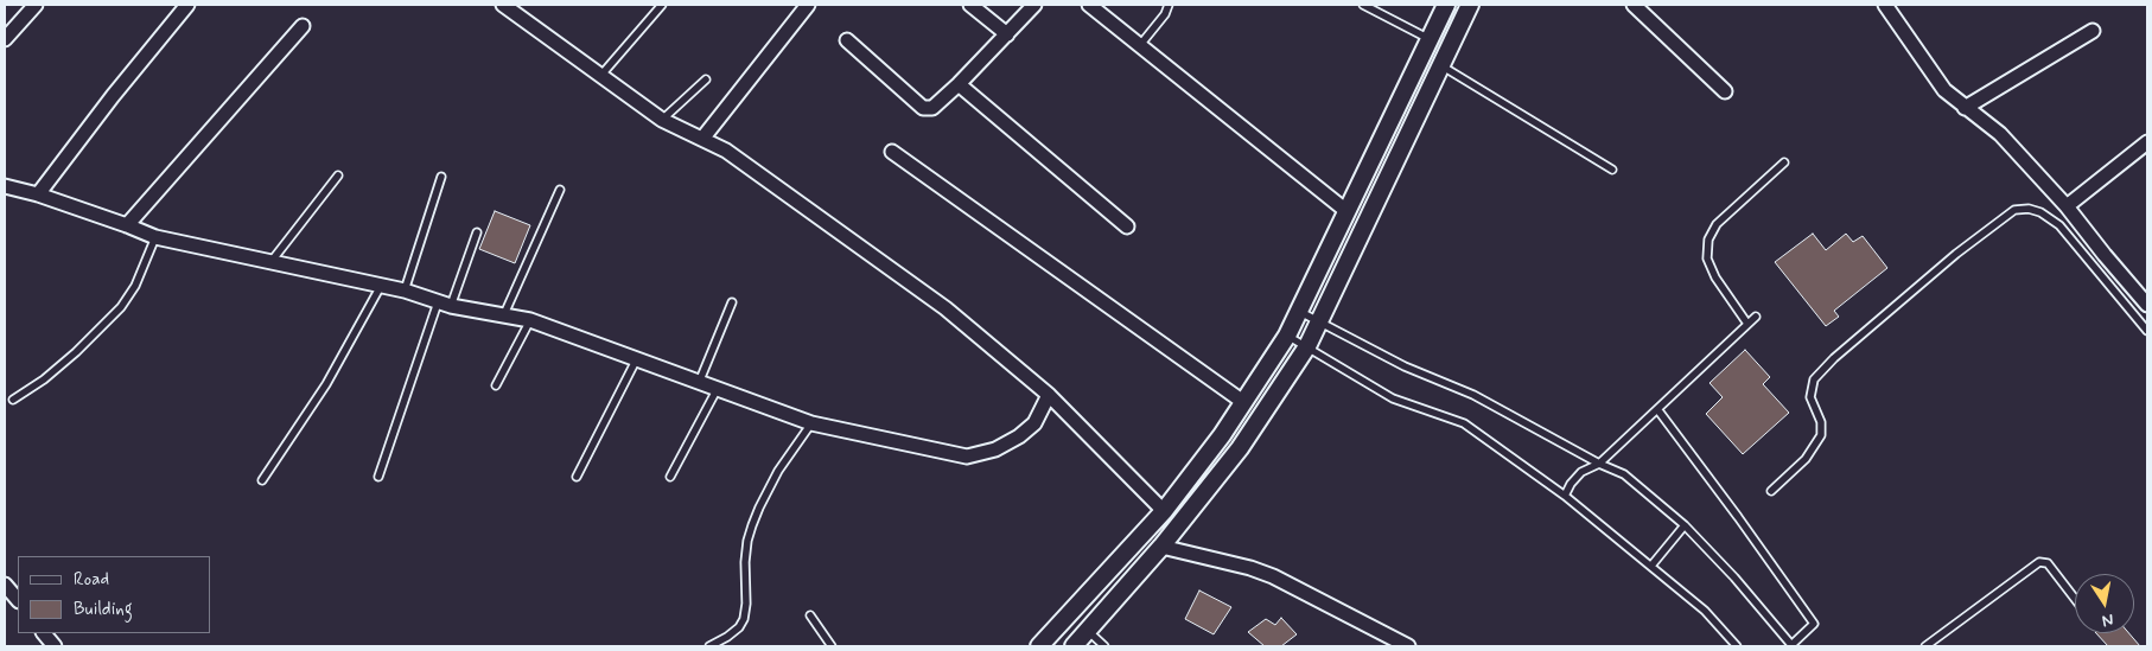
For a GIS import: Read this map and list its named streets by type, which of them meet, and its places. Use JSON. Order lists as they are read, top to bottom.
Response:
{
  "legend": ["Road", "Building"],
  "north": "bottom"
}
